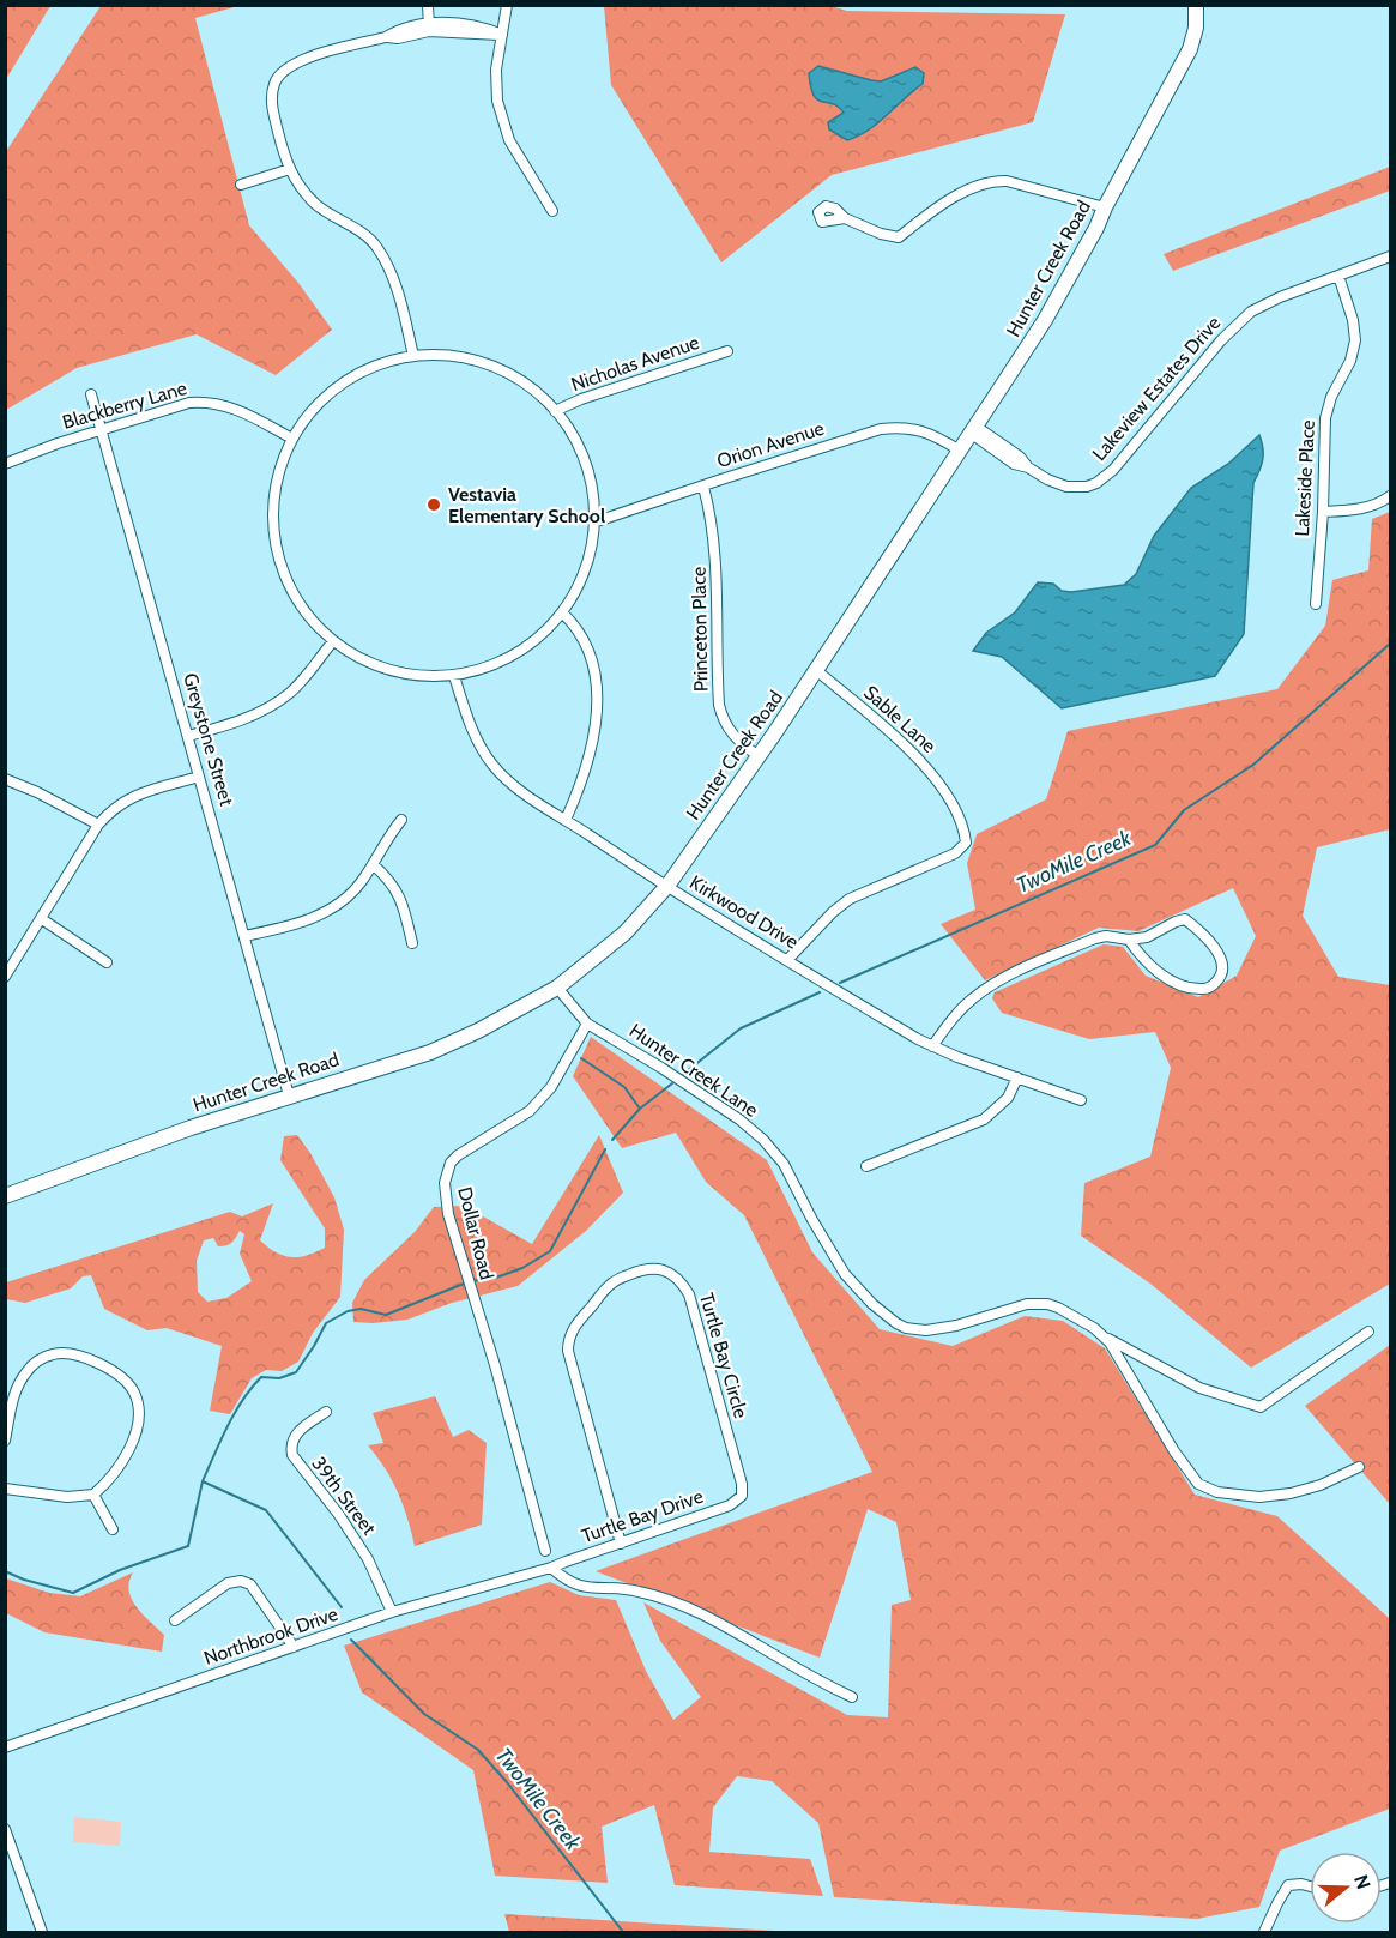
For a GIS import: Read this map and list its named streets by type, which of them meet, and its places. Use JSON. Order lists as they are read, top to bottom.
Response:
{
  "streets": {
    "main road": ["Hunter Creek Road"],
    "street": [
      "Nicholas Avenue",
      "Lakeview Estates Drive",
      "Blackberry Lane",
      "Orion Avenue",
      "Lakeside Place",
      "Princeton Place",
      "Sable Lane",
      "Greystone Street",
      "Kirkwood Drive",
      "Hunter Creek Lane",
      "Dollar Road",
      "Turtle Bay Circle",
      "39th Street",
      "Turtle Bay Drive",
      "Northbrook Drive"
    ]
  },
  "crossings": [
    ["Hunter Creek Road", "Lakeview Estates Drive"],
    ["Hunter Creek Road", "Orion Avenue"],
    ["Hunter Creek Road", "Princeton Place"],
    ["Hunter Creek Road", "Sable Lane"],
    ["Hunter Creek Road", "Greystone Street"],
    ["Hunter Creek Road", "Kirkwood Drive"],
    ["Lakeview Estates Drive", "Lakeside Place"],
    ["Blackberry Lane", "Greystone Street"],
    ["Orion Avenue", "Princeton Place"],
    ["Sable Lane", "Kirkwood Drive"],
    ["Hunter Creek Lane", "Dollar Road"],
    ["Turtle Bay Circle", "Turtle Bay Drive"],
    ["39th Street", "Northbrook Drive"],
    ["Turtle Bay Drive", "Northbrook Drive"]
  ],
  "water": ["TwoMile Creek"],
  "places": ["Vestavia Elementary School"],
  "north": "right"
}
